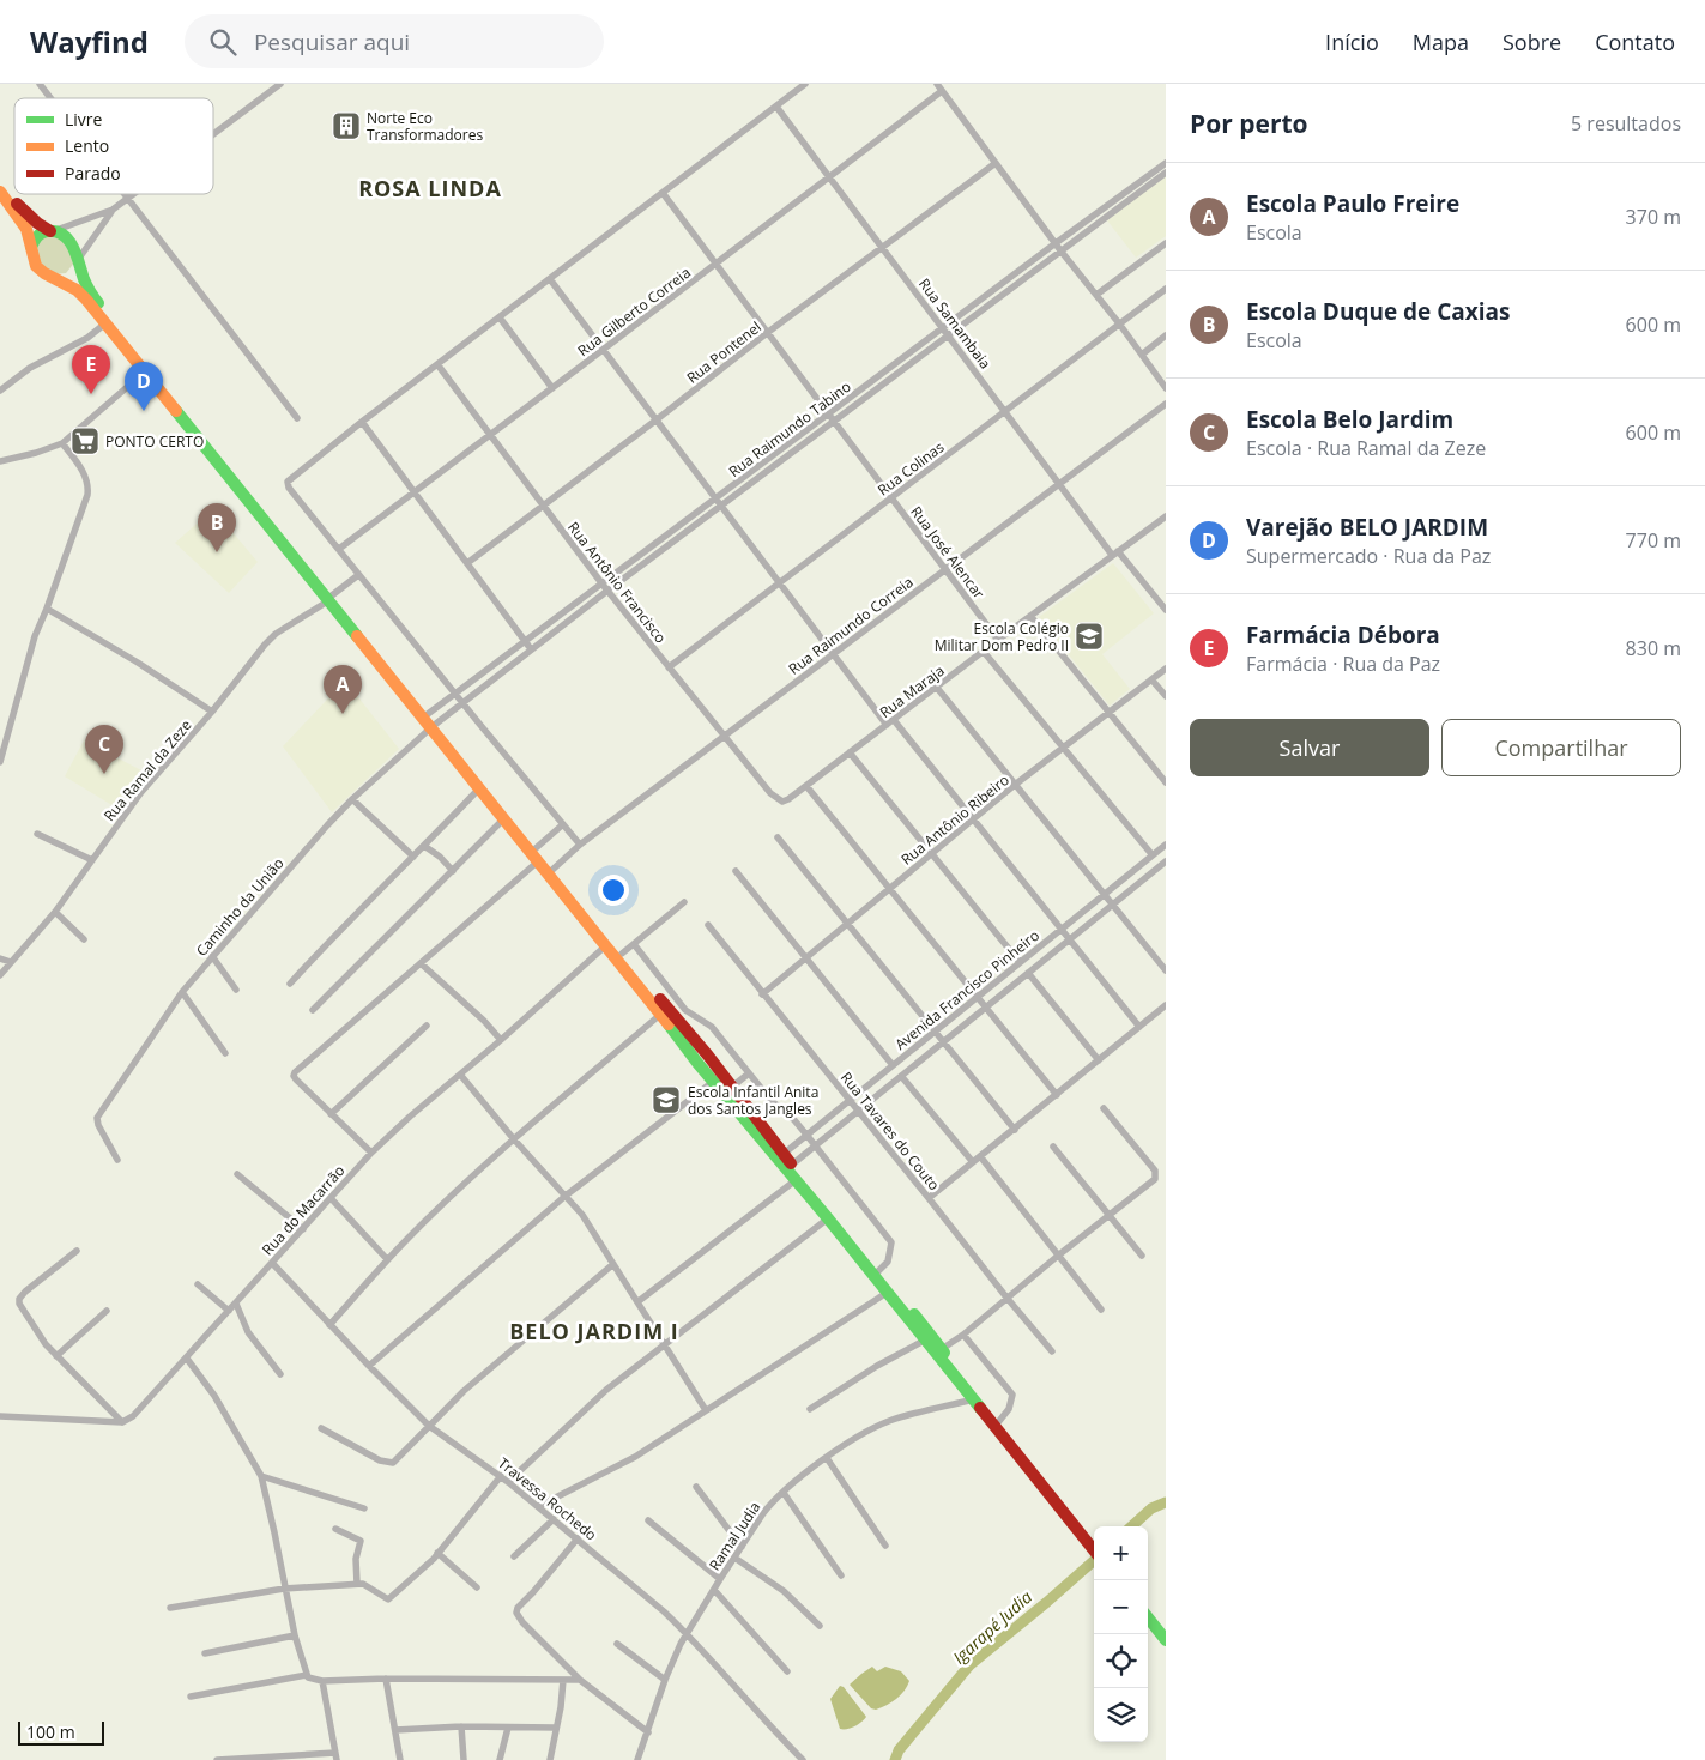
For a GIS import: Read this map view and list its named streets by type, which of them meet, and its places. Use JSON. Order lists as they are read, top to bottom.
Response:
{
  "streets": {
    "street": [
      "Rua Gilberto Correia",
      "Rua Samambaia",
      "Rua Pontenel",
      "Rua Raimundo Tabino",
      "Rua Colinas",
      "Rua José Alencar",
      "Rua Antônio Francisco",
      "Rua Raimundo Correia",
      "Rua Maraja",
      "Rua Ramal da Zeze",
      "Rua Antônio Ribeiro",
      "Caminho da União",
      "Avenida Francisco Pinheiro",
      "Rua Tavares do Couto",
      "Rua do Macarrão",
      "Travessa Rochedo",
      "Ramal Judia"
    ]
  },
  "crossings": [
    ["Rua Gilberto Correia", "Rua Samambaia"],
    ["Rua Gilberto Correia", "Rua José Alencar"],
    ["Rua Gilberto Correia", "Rua Antônio Francisco"],
    ["Rua Samambaia", "Rua Pontenel"],
    ["Rua Samambaia", "Rua Raimundo Tabino"],
    ["Rua Samambaia", "Rua Colinas"],
    ["Rua Samambaia", "Rua Raimundo Correia"],
    ["Rua Samambaia", "Rua Maraja"],
    ["Rua Pontenel", "Rua José Alencar"],
    ["Rua Pontenel", "Rua Antônio Francisco"],
    ["Rua Raimundo Tabino", "Rua José Alencar"],
    ["Rua Raimundo Tabino", "Rua Antônio Francisco"],
    ["Rua Raimundo Tabino", "Caminho da União"],
    ["Rua Colinas", "Rua José Alencar"],
    ["Rua Colinas", "Rua Antônio Francisco"],
    ["Rua José Alencar", "Rua Raimundo Correia"],
    ["Rua José Alencar", "Rua Maraja"],
    ["Rua Antônio Francisco", "Rua Raimundo Correia"],
    ["Rua Antônio Francisco", "Rua Maraja"],
    ["Rua Antônio Ribeiro", "Rua Tavares do Couto"],
    ["Avenida Francisco Pinheiro", "Rua Tavares do Couto"],
    ["Rua do Macarrão", "Travessa Rochedo"],
    ["Travessa Rochedo", "Ramal Judia"]
  ],
  "districts": ["ROSA LINDA", "BELO JARDIM I"],
  "water": ["Igarapé Judia"],
  "places": {
    "building": ["Norte Eco Transformadores"],
    "supermarket": ["PONTO CERTO"],
    "school or university": ["Escola Colégio Militar Dom Pedro II", "Escola Infantil Anita dos Santos Jangles"]
  },
  "legend": ["Livre", "Lento", "Parado"],
  "scale_bar": "100 m",
  "page": {
    "header": "Wayfind",
    "search": "Pesquisar aqui",
    "nav": [
      "Início",
      "Mapa",
      "Sobre",
      "Contato"
    ],
    "heading": ["Por perto", "5 resultados"],
    "list": [
      {
        "mark": "A",
        "name": "Escola Paulo Freire",
        "note": "Escola",
        "value": "370 m"
      },
      {
        "mark": "B",
        "name": "Escola Duque de Caxias",
        "note": "Escola",
        "value": "600 m"
      },
      {
        "mark": "C",
        "name": "Escola Belo Jardim",
        "note": "Escola · Rua Ramal da Zeze",
        "value": "600 m"
      },
      {
        "mark": "D",
        "name": "Varejão BELO JARDIM",
        "note": "Supermercado · Rua da Paz",
        "value": "770 m"
      },
      {
        "mark": "E",
        "name": "Farmácia Débora",
        "note": "Farmácia · Rua da Paz",
        "value": "830 m"
      }
    ],
    "pins": [
      "E",
      "D",
      "B",
      "A",
      "C"
    ],
    "buttons": ["Salvar", "Compartilhar"],
    "map_buttons": ["+", "−"],
    "scale": "100 m"
  }
}
